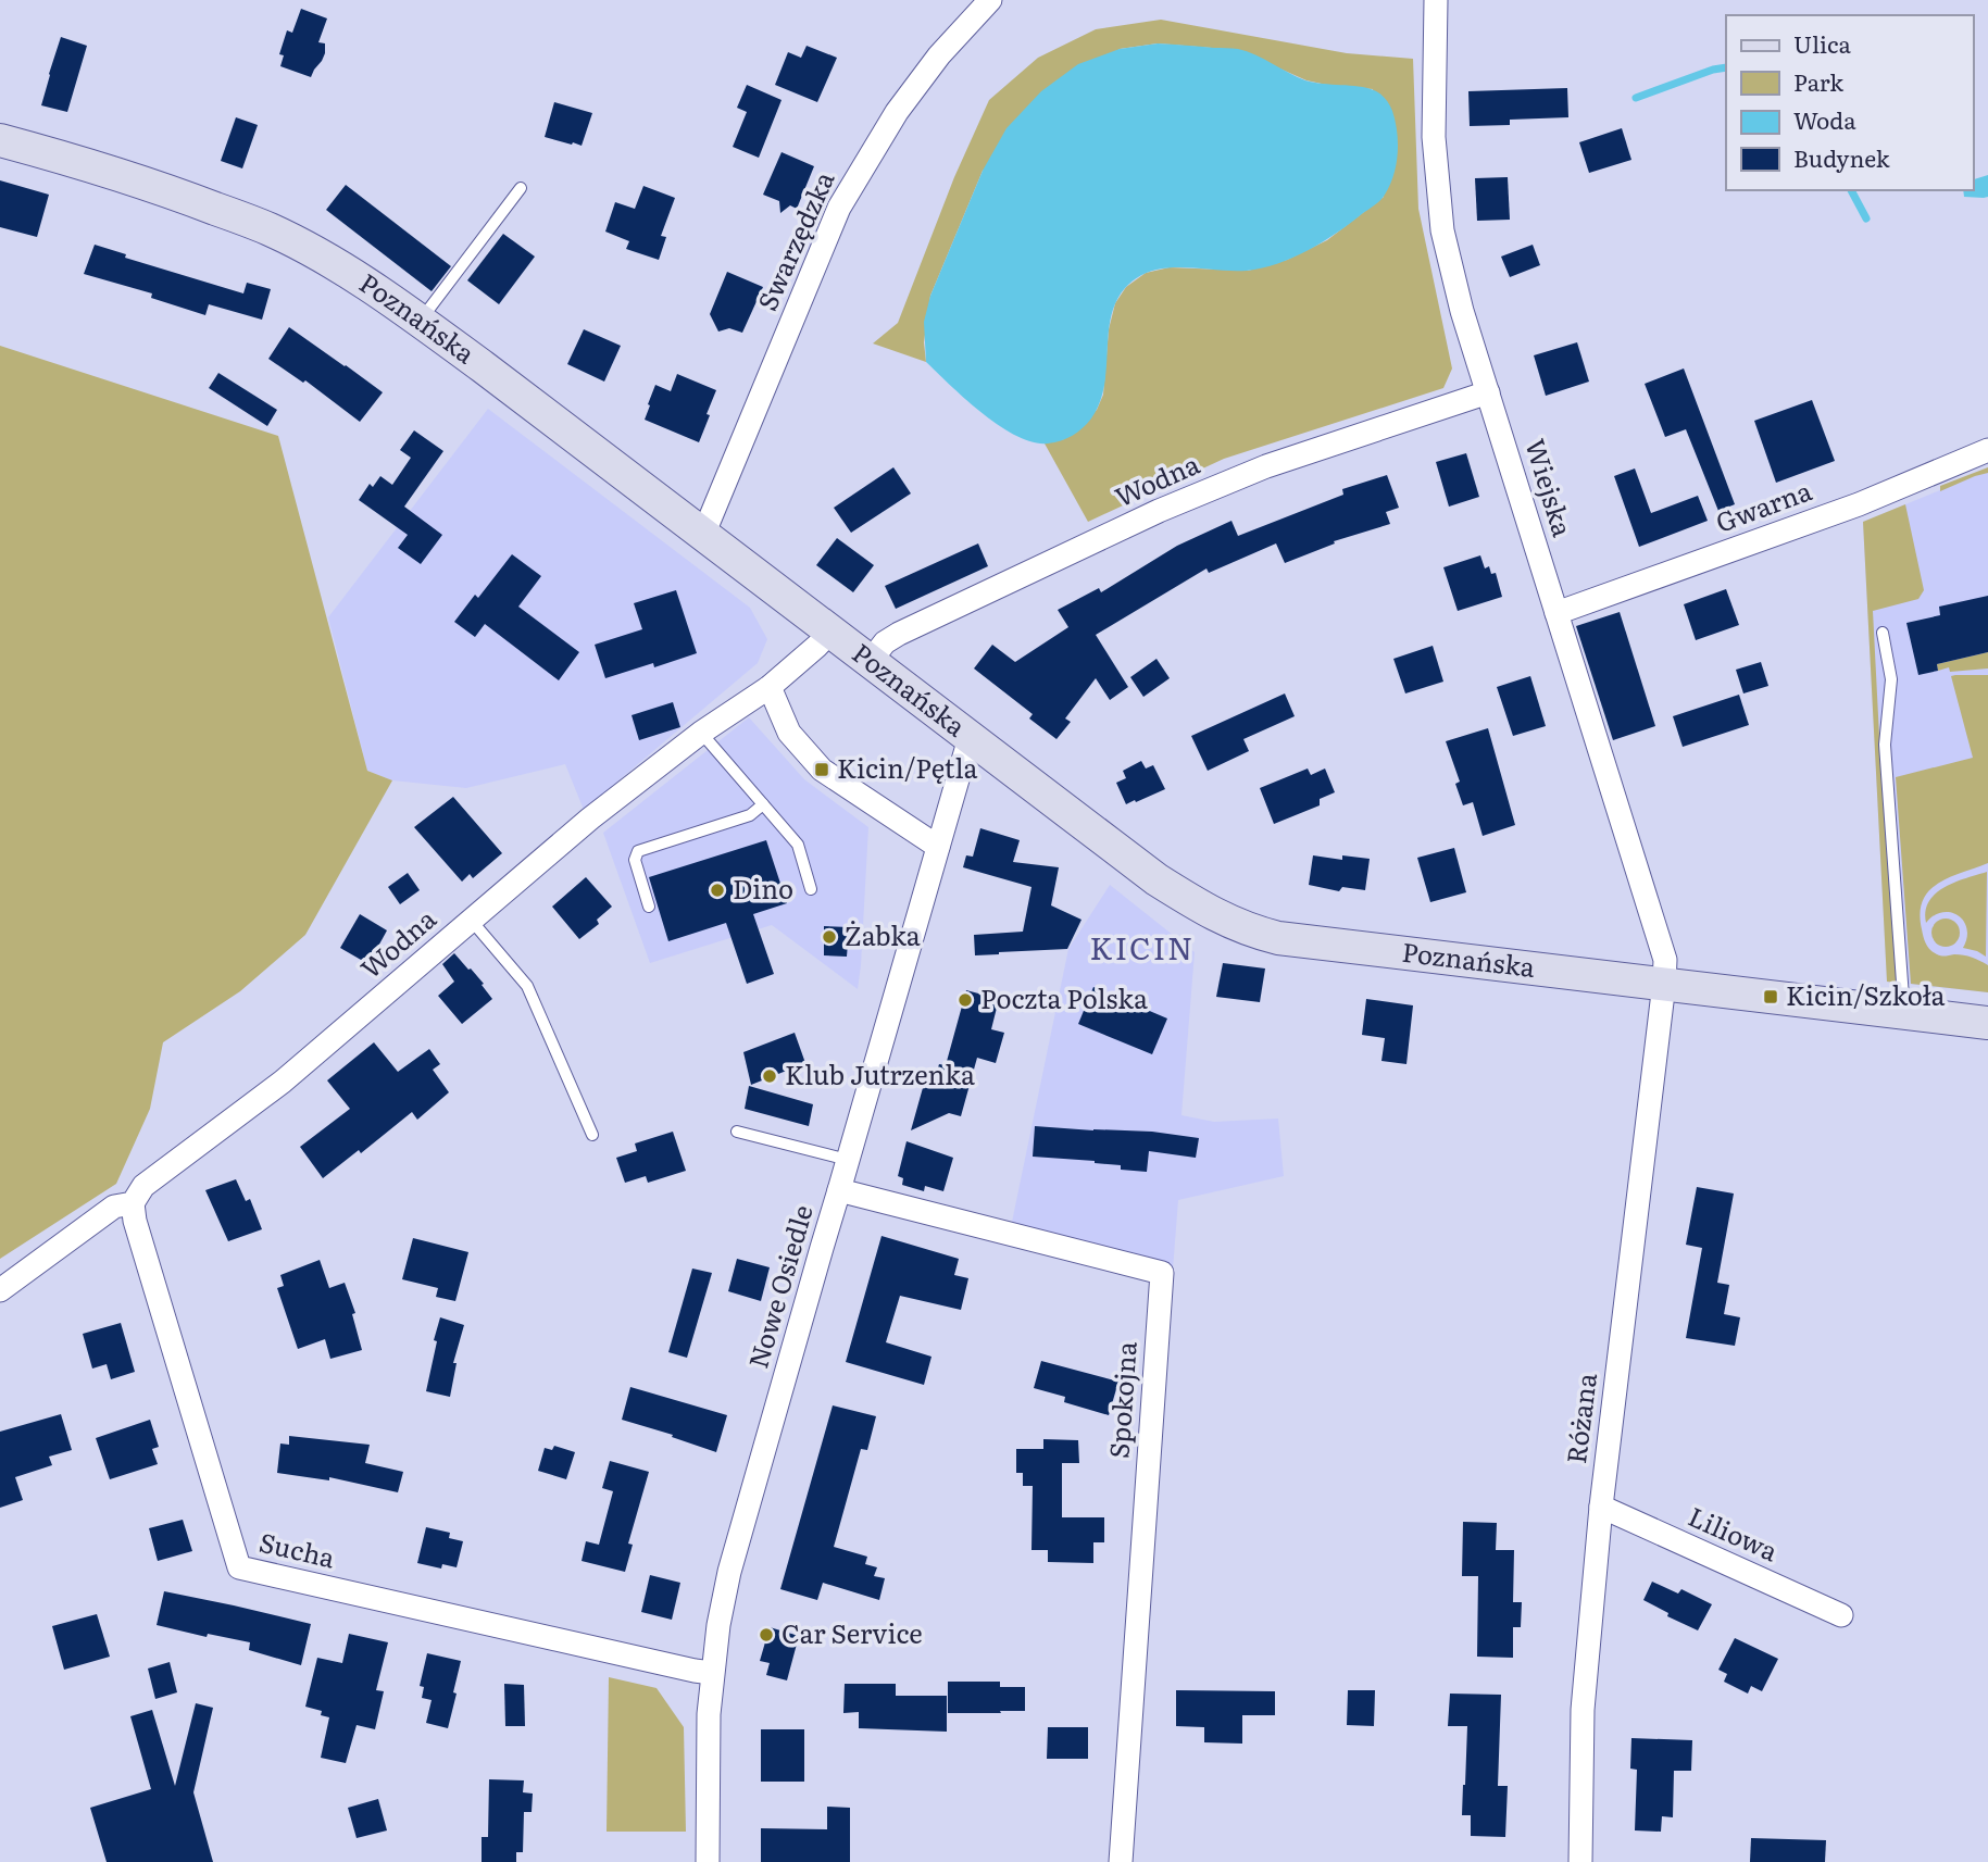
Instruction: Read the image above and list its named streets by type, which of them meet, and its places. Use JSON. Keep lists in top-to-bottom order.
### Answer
{
  "streets": {
    "street": [
      "Swarzędzka",
      "Poznańska",
      "Wodna",
      "Wiejska",
      "Gwarna",
      "Nowe Osiedle",
      "Spokojna",
      "Różana",
      "Liliowa",
      "Sucha"
    ]
  },
  "crossings": [
    ["Swarzędzka", "Poznańska"],
    ["Poznańska", "Wodna"],
    ["Poznańska", "Wiejska"],
    ["Poznańska", "Nowe Osiedle"],
    ["Poznańska", "Różana"],
    ["Wodna", "Wiejska"],
    ["Wodna", "Sucha"],
    ["Wiejska", "Gwarna"],
    ["Wiejska", "Różana"],
    ["Nowe Osiedle", "Spokojna"],
    ["Nowe Osiedle", "Sucha"],
    ["Różana", "Liliowa"]
  ],
  "districts": ["KICIN"],
  "places": {
    "transit": ["Kicin/Pętla", "Kicin/Szkoła"],
    "other": [
      "Dino",
      "Żabka",
      "Poczta Polska",
      "Klub Jutrzenka",
      "Car Service"
    ]
  },
  "legend": [
    "Ulica",
    "Park",
    "Woda",
    "Budynek"
  ]
}
